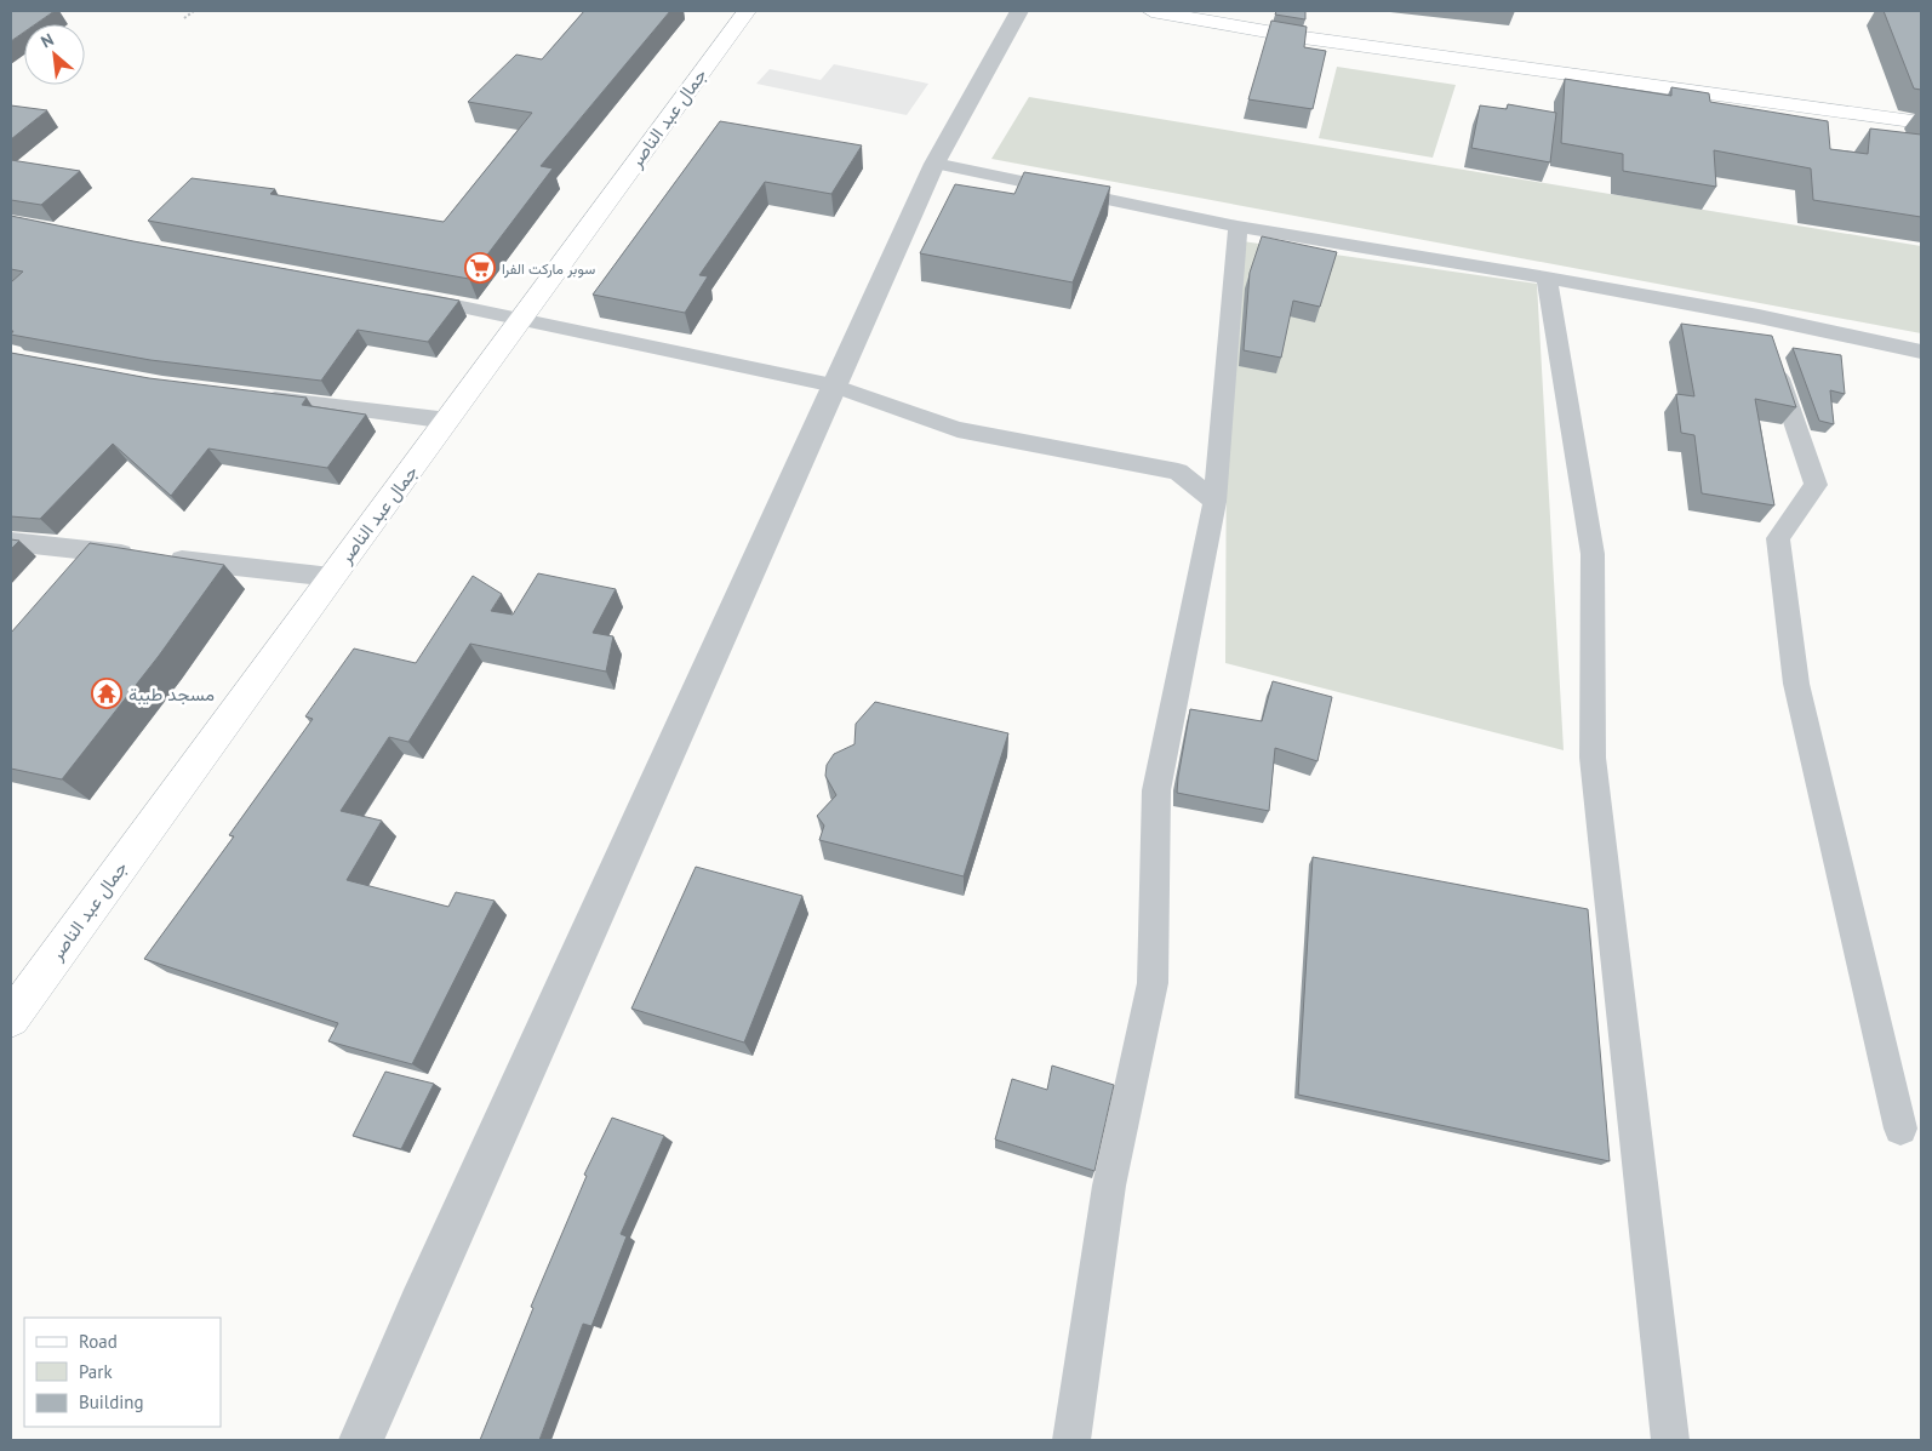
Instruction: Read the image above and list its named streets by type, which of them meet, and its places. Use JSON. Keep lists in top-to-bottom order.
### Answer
{
  "streets": {
    "main road": ["جمال عبد الناصر"]
  },
  "places": {
    "supermarket": ["سوبر ماركت الفرا"],
    "temple": ["مسجد طيبة"]
  },
  "legend": ["Road", "Park", "Building"],
  "north": "top left"
}
